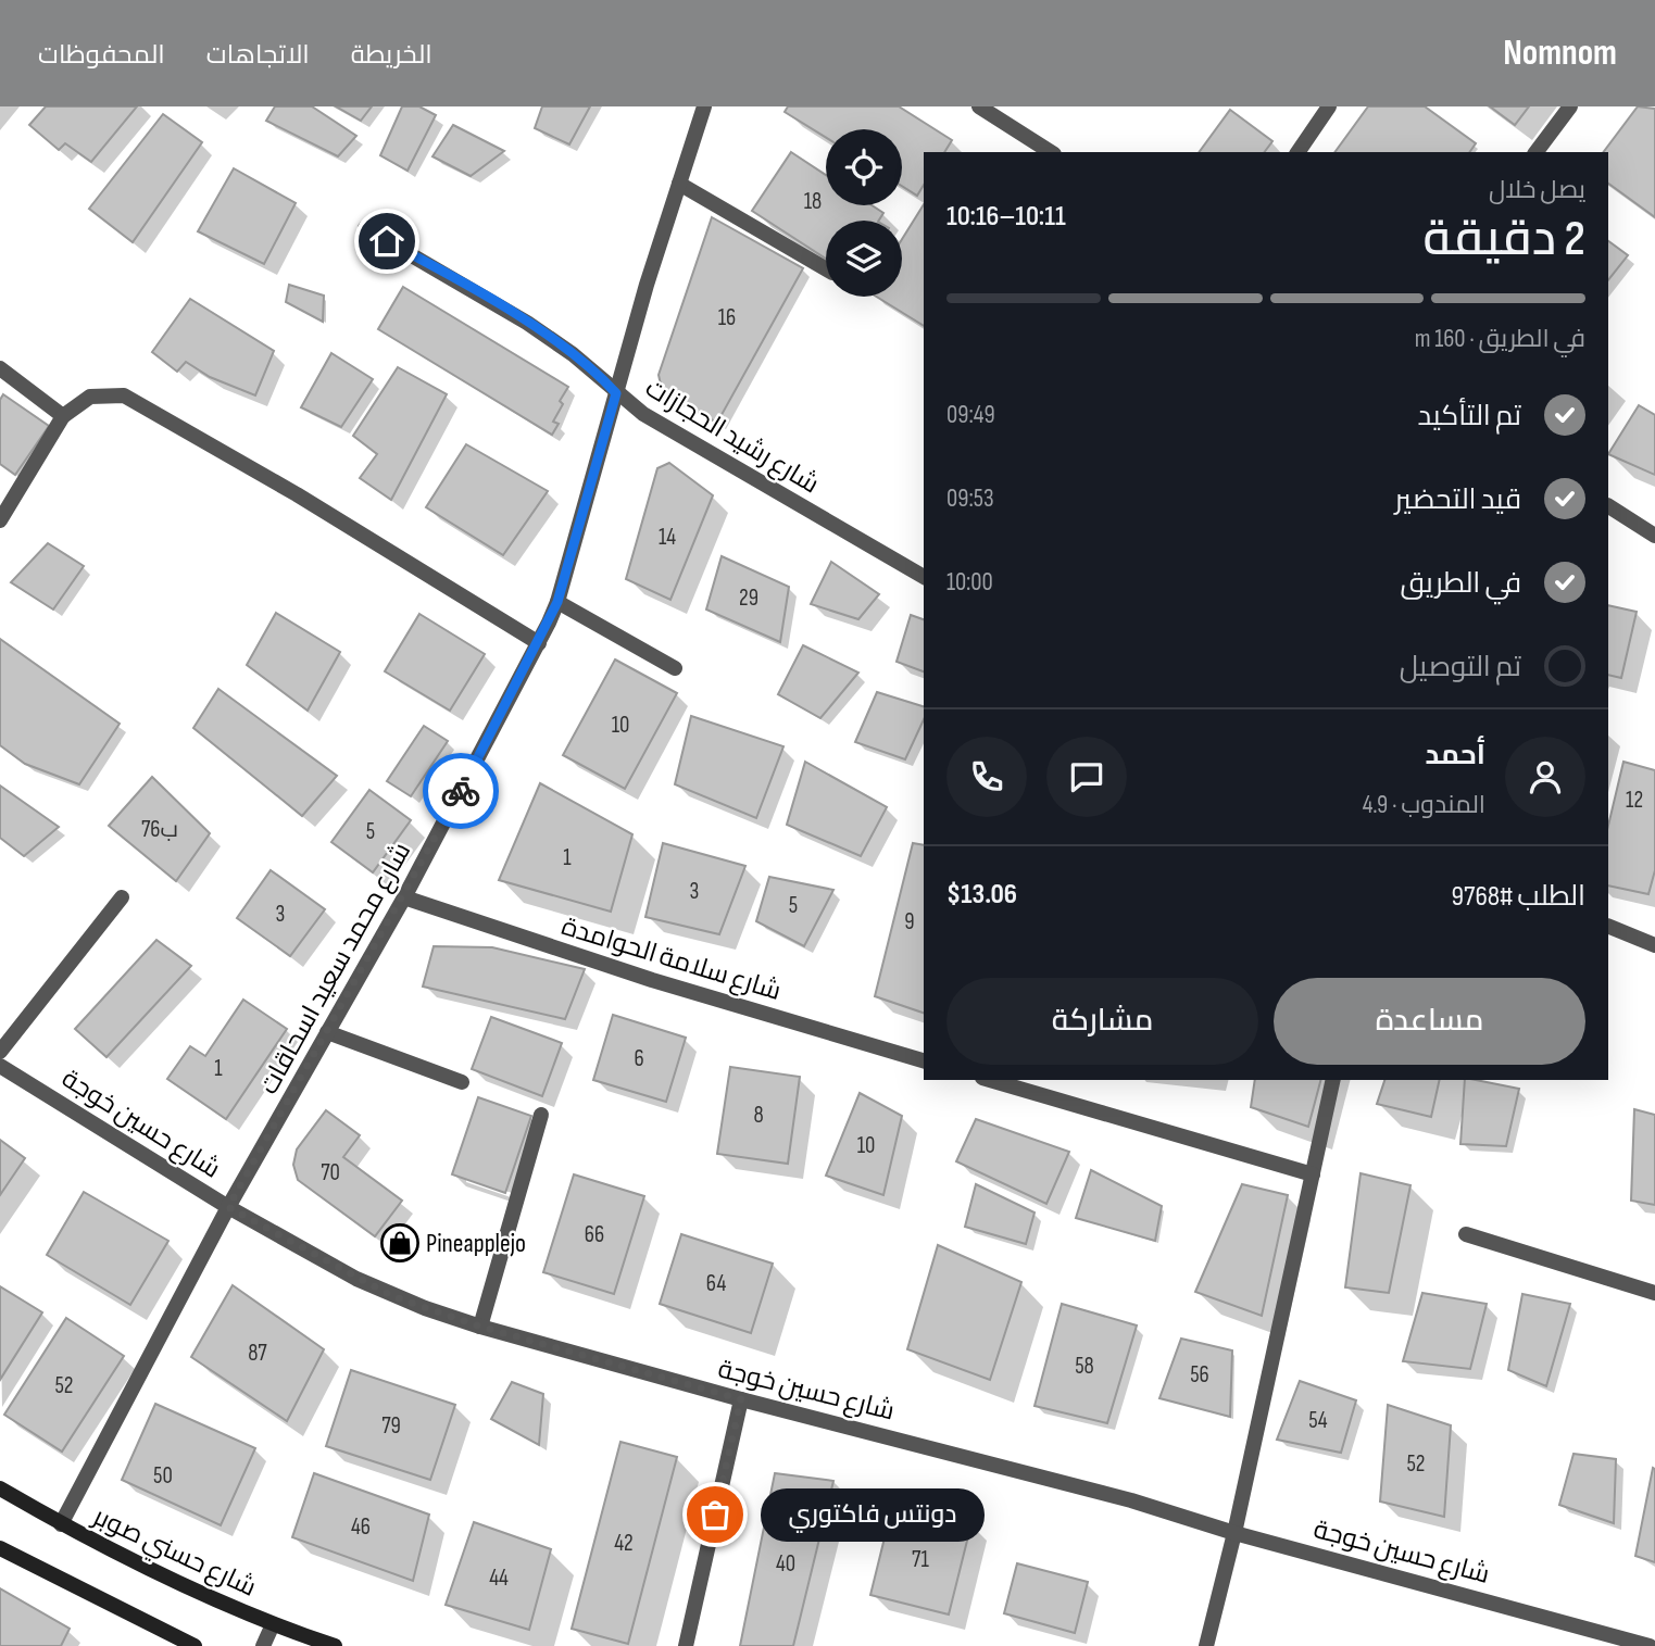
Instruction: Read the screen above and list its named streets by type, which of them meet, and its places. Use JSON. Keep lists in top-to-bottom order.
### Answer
{
  "streets": {
    "main road": ["شارع حسني صوبر"],
    "street": [
      "شارع رشيد الحجازات",
      "شارع سلامة الحوامدة",
      "شارع محمد سعيد اسحاقات",
      "شارع حسين خوجة"
    ]
  },
  "crossings": [
    ["شارع رشيد الحجازات", "شارع محمد سعيد اسحاقات"],
    ["شارع سلامة الحوامدة", "شارع محمد سعيد اسحاقات"],
    ["شارع محمد سعيد اسحاقات", "شارع حسين خوجة"],
    ["شارع محمد سعيد اسحاقات", "شارع حسني صوبر"]
  ],
  "places": {
    "shop": ["Pineapplejo"],
    "other": ["دونتس فاكتوري"]
  },
  "house_numbers": [
    "18",
    "16",
    "14",
    "29",
    "10",
    "12",
    "76ب",
    "5",
    "1",
    "3",
    "5",
    "3",
    "9",
    "6",
    "1",
    "8",
    "10",
    "70",
    "66",
    "64",
    "87",
    "58",
    "56",
    "52",
    "54",
    "79",
    "52",
    "50",
    "46",
    "42",
    "71",
    "40",
    "44"
  ],
  "page": {
    "header": "Nomnom",
    "nav": ["الخريطة", "الاتجاهات", "المحفوظات"],
    "heading": ["2 دقيقة", "يصل خلال", "10:11–10:16"],
    "panel": [
      "أحمد",
      "المندوب · 4.9",
      "الطلب #9768",
      "$13.06"
    ],
    "bar": "في الطريق · 160 m",
    "list": [
      ["تم التأكيد", "09:49"],
      ["قيد التحضير", "09:53"],
      ["في الطريق", "10:00"],
      "تم التوصيل"
    ],
    "buttons": ["مساعدة", "مشاركة"],
    "bubble": "دونتس فاكتوري"
  }
}
